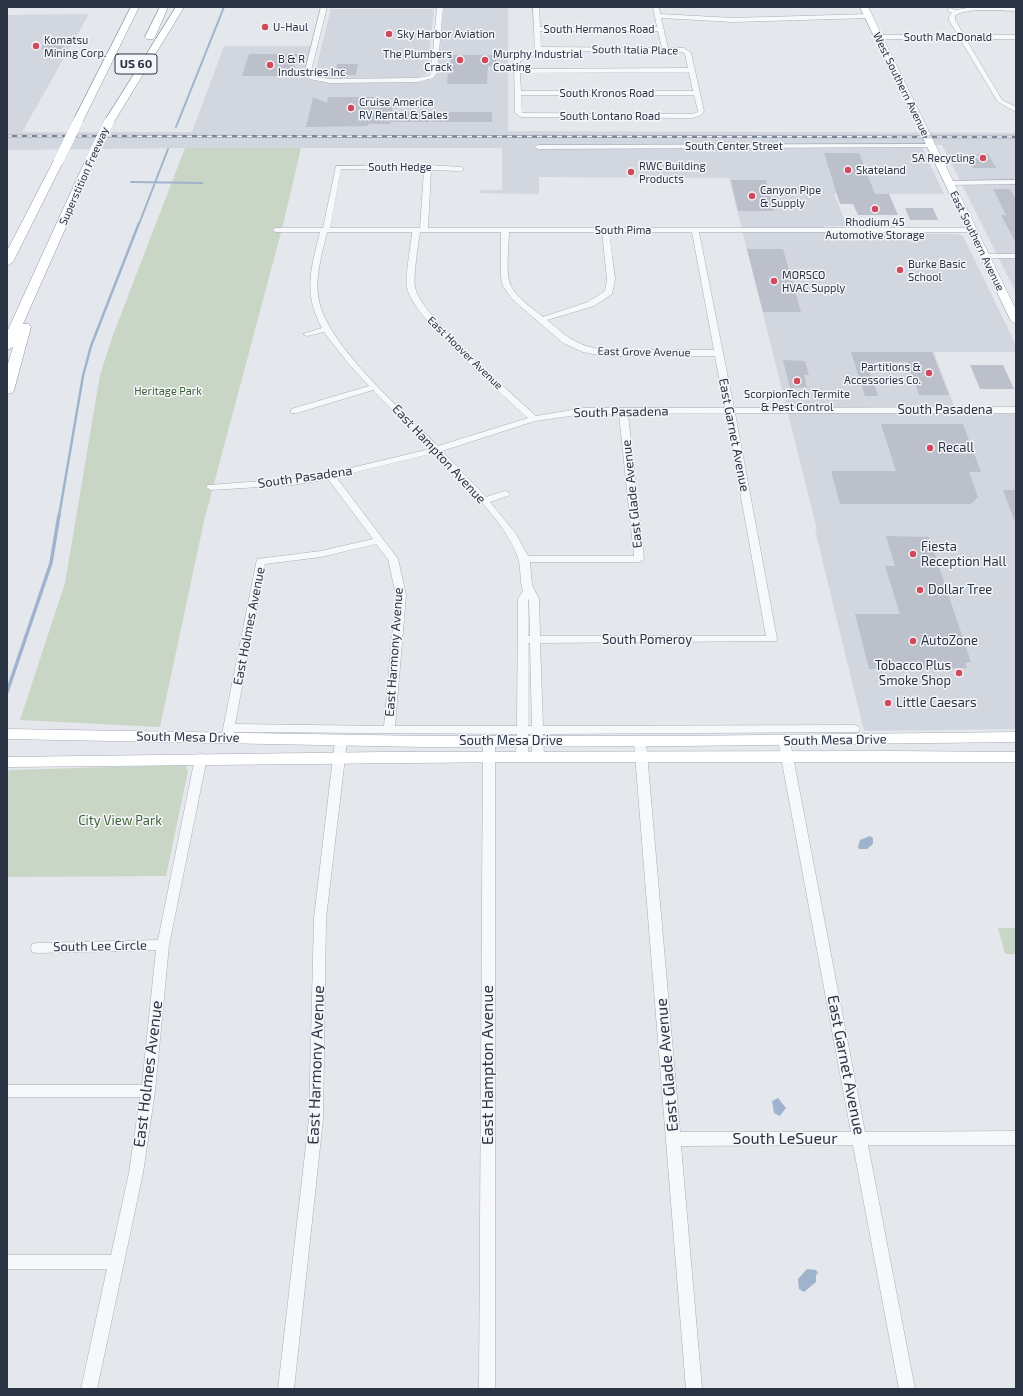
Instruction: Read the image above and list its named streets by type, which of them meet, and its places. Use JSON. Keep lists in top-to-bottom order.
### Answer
{
  "streets": {
    "highway": ["US 60", "Superstition Freeway"],
    "main road": ["West Southern Avenue", "East Southern Avenue", "South Mesa Drive"],
    "street": [
      "South Hermanos Road",
      "South MacDonald",
      "South Italia Place",
      "South Kronos Road",
      "South Lontano Road",
      "South Center Street",
      "South Hedge",
      "South Pima",
      "East Grove Avenue",
      "East Hoover Avenue",
      "South Pasadena",
      "East Garnet Avenue",
      "East Hampton Avenue",
      "East Glade Avenue",
      "East Holmes Avenue",
      "South Pomeroy",
      "East Harmony Avenue",
      "South Lee Circle",
      "South LeSueur"
    ]
  },
  "crossings": [
    ["South MacDonald", "West Southern Avenue"],
    ["West Southern Avenue", "South Center Street"],
    ["West Southern Avenue", "East Southern Avenue"],
    ["South Kronos Road", "South Lontano Road"],
    ["South Hedge", "East Hoover Avenue"],
    ["South Hedge", "East Hampton Avenue"],
    ["South Pima", "East Southern Avenue"],
    ["South Pima", "East Grove Avenue"],
    ["South Pima", "East Hoover Avenue"],
    ["South Pima", "East Garnet Avenue"],
    ["South Pima", "East Hampton Avenue"],
    ["East Grove Avenue", "East Garnet Avenue"],
    ["East Hoover Avenue", "South Pasadena"],
    ["South Pasadena", "East Garnet Avenue"],
    ["South Pasadena", "East Hampton Avenue"],
    ["South Pasadena", "East Glade Avenue"],
    ["South Pasadena", "East Harmony Avenue"],
    ["East Garnet Avenue", "South Pomeroy"],
    ["East Garnet Avenue", "South Mesa Drive"],
    ["East Garnet Avenue", "South LeSueur"],
    ["East Hampton Avenue", "East Glade Avenue"],
    ["East Hampton Avenue", "South Pomeroy"],
    ["East Hampton Avenue", "South Mesa Drive"],
    ["East Glade Avenue", "South Mesa Drive"],
    ["East Glade Avenue", "South LeSueur"],
    ["East Holmes Avenue", "East Harmony Avenue"],
    ["East Holmes Avenue", "South Mesa Drive"],
    ["East Holmes Avenue", "South Lee Circle"],
    ["East Harmony Avenue", "South Mesa Drive"]
  ],
  "parks": ["Heritage Park", "City View Park"],
  "places": [
    "U-Haul",
    "Sky Harbor Aviation",
    "Komatsu Mining Corp.",
    "The Plumbers Crack",
    "Murphy Industrial Coating",
    "B & R Industries Inc",
    "Cruise America RV Rental & Sales",
    "SA Recycling",
    "Skateland",
    "RWC Building Products",
    "Canyon Pipe & Supply",
    "Rhodium 45 Automotive Storage",
    "Burke Basic School",
    "MORSCO HVAC Supply",
    "Partitions & Accessories Co.",
    "ScorpionTech Termite & Pest Control",
    "Recall",
    "Fiesta Reception Hall",
    "Dollar Tree",
    "AutoZone",
    "Tobacco Plus Smoke Shop",
    "Little Caesars"
  ]
}
